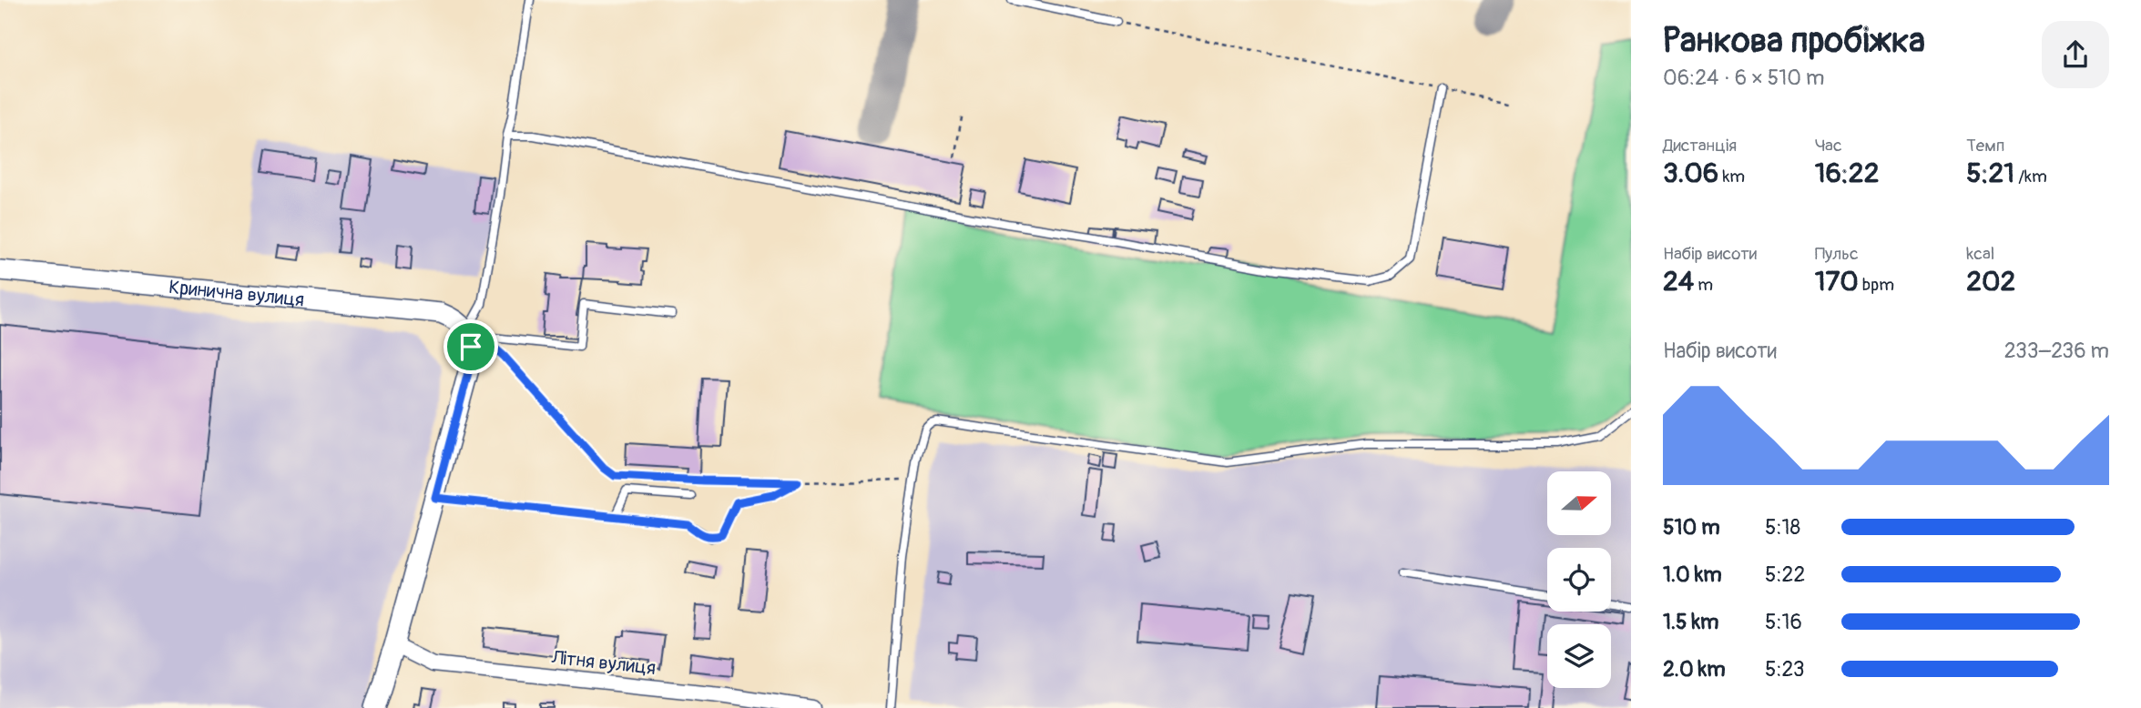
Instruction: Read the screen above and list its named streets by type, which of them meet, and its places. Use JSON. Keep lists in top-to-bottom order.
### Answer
{
  "streets": {
    "street": ["Кринична вулиця", "Літня вулиця"]
  },
  "north": "right",
  "page": {
    "heading": ["Ранкова пробіжка", "06:24 · 6 × 510 m"],
    "stats": [
      ["Дистанція", "3.06 km"],
      ["Час", "16:22"],
      ["Темп", "5:21 /km"],
      ["Набір висоти", "24 m"],
      ["Пульс", "170 bpm"],
      ["kcal", "202"]
    ],
    "chart": ["Набір висоти", "233–236 m"],
    "list": [
      {
        "name": "510 m",
        "note": "5:18"
      },
      {
        "name": "1.0 km",
        "note": "5:22"
      },
      {
        "name": "1.5 km",
        "note": "5:16"
      },
      {
        "name": "2.0 km",
        "note": "5:23"
      }
    ]
  }
}
